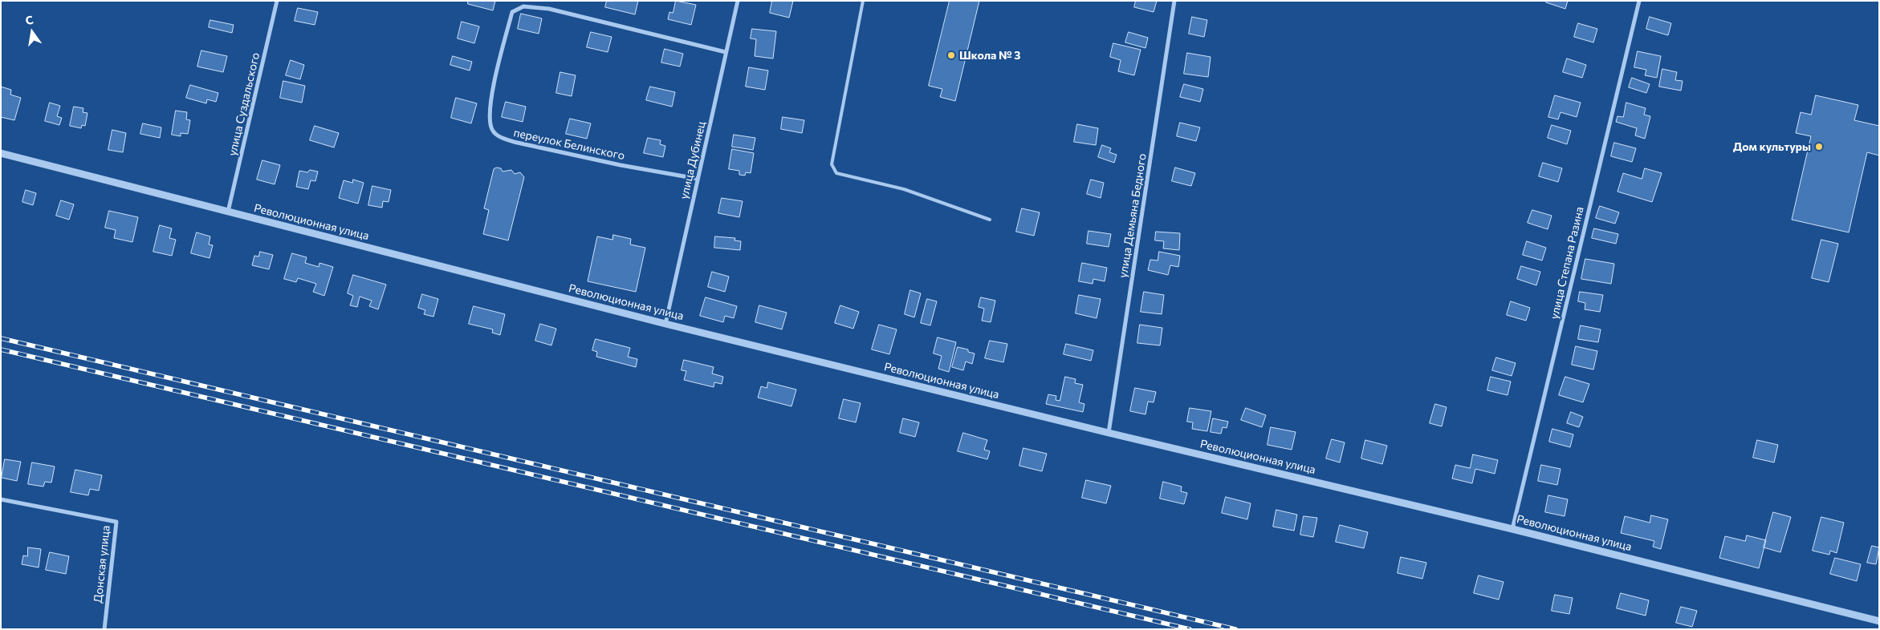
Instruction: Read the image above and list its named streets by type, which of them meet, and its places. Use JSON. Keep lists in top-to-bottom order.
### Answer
{
  "streets": {
    "street": [
      "улица Суздальского",
      "переулок Белинского",
      "улица Дубинец",
      "улица Демьяна Бедного",
      "Революционная улица",
      "улица Степана Разина",
      "Донская улица"
    ]
  },
  "crossings": [
    ["улица Суздальского", "Революционная улица"],
    ["переулок Белинского", "улица Дубинец"],
    ["улица Дубинец", "Революционная улица"],
    ["улица Демьяна Бедного", "Революционная улица"],
    ["Революционная улица", "улица Степана Разина"]
  ],
  "places": ["Школа № 3", "Дом культуры"],
  "north": "top"
}
